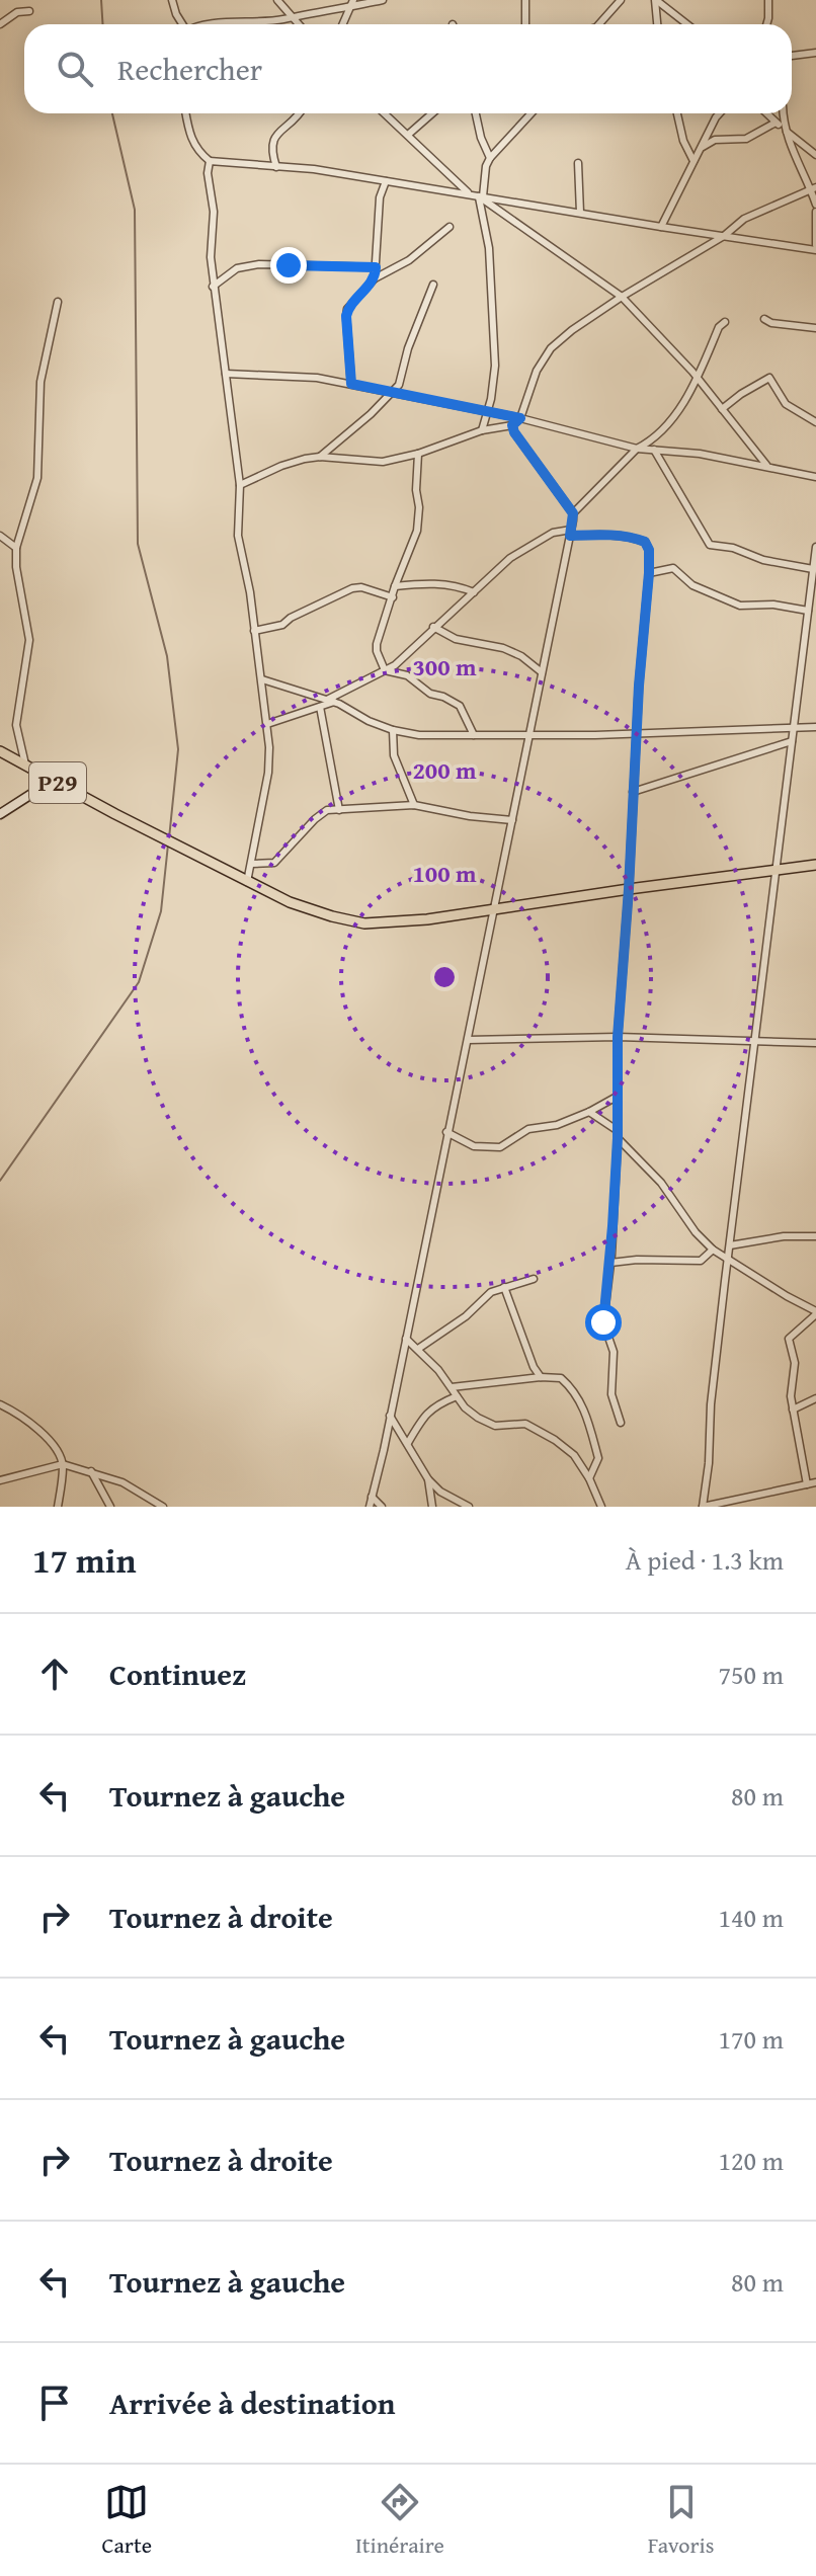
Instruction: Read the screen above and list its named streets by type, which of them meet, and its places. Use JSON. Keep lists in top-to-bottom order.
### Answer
{
  "streets": {
    "main road": ["P29"]
  },
  "page": {
    "search": "Rechercher",
    "heading": ["17 min", "À pied · 1.3 km"],
    "list": [
      ["Continuez", "750 m"],
      ["Tournez à gauche", "80 m"],
      ["Tournez à droite", "140 m"],
      ["Tournez à gauche", "170 m"],
      ["Tournez à droite", "120 m"],
      ["Tournez à gauche", "80 m"],
      "Arrivée à destination"
    ],
    "nav": ["Carte", "Itinéraire", "Favoris"]
  },
  "rings": ["300 m", "200 m", "100 m"]
}
